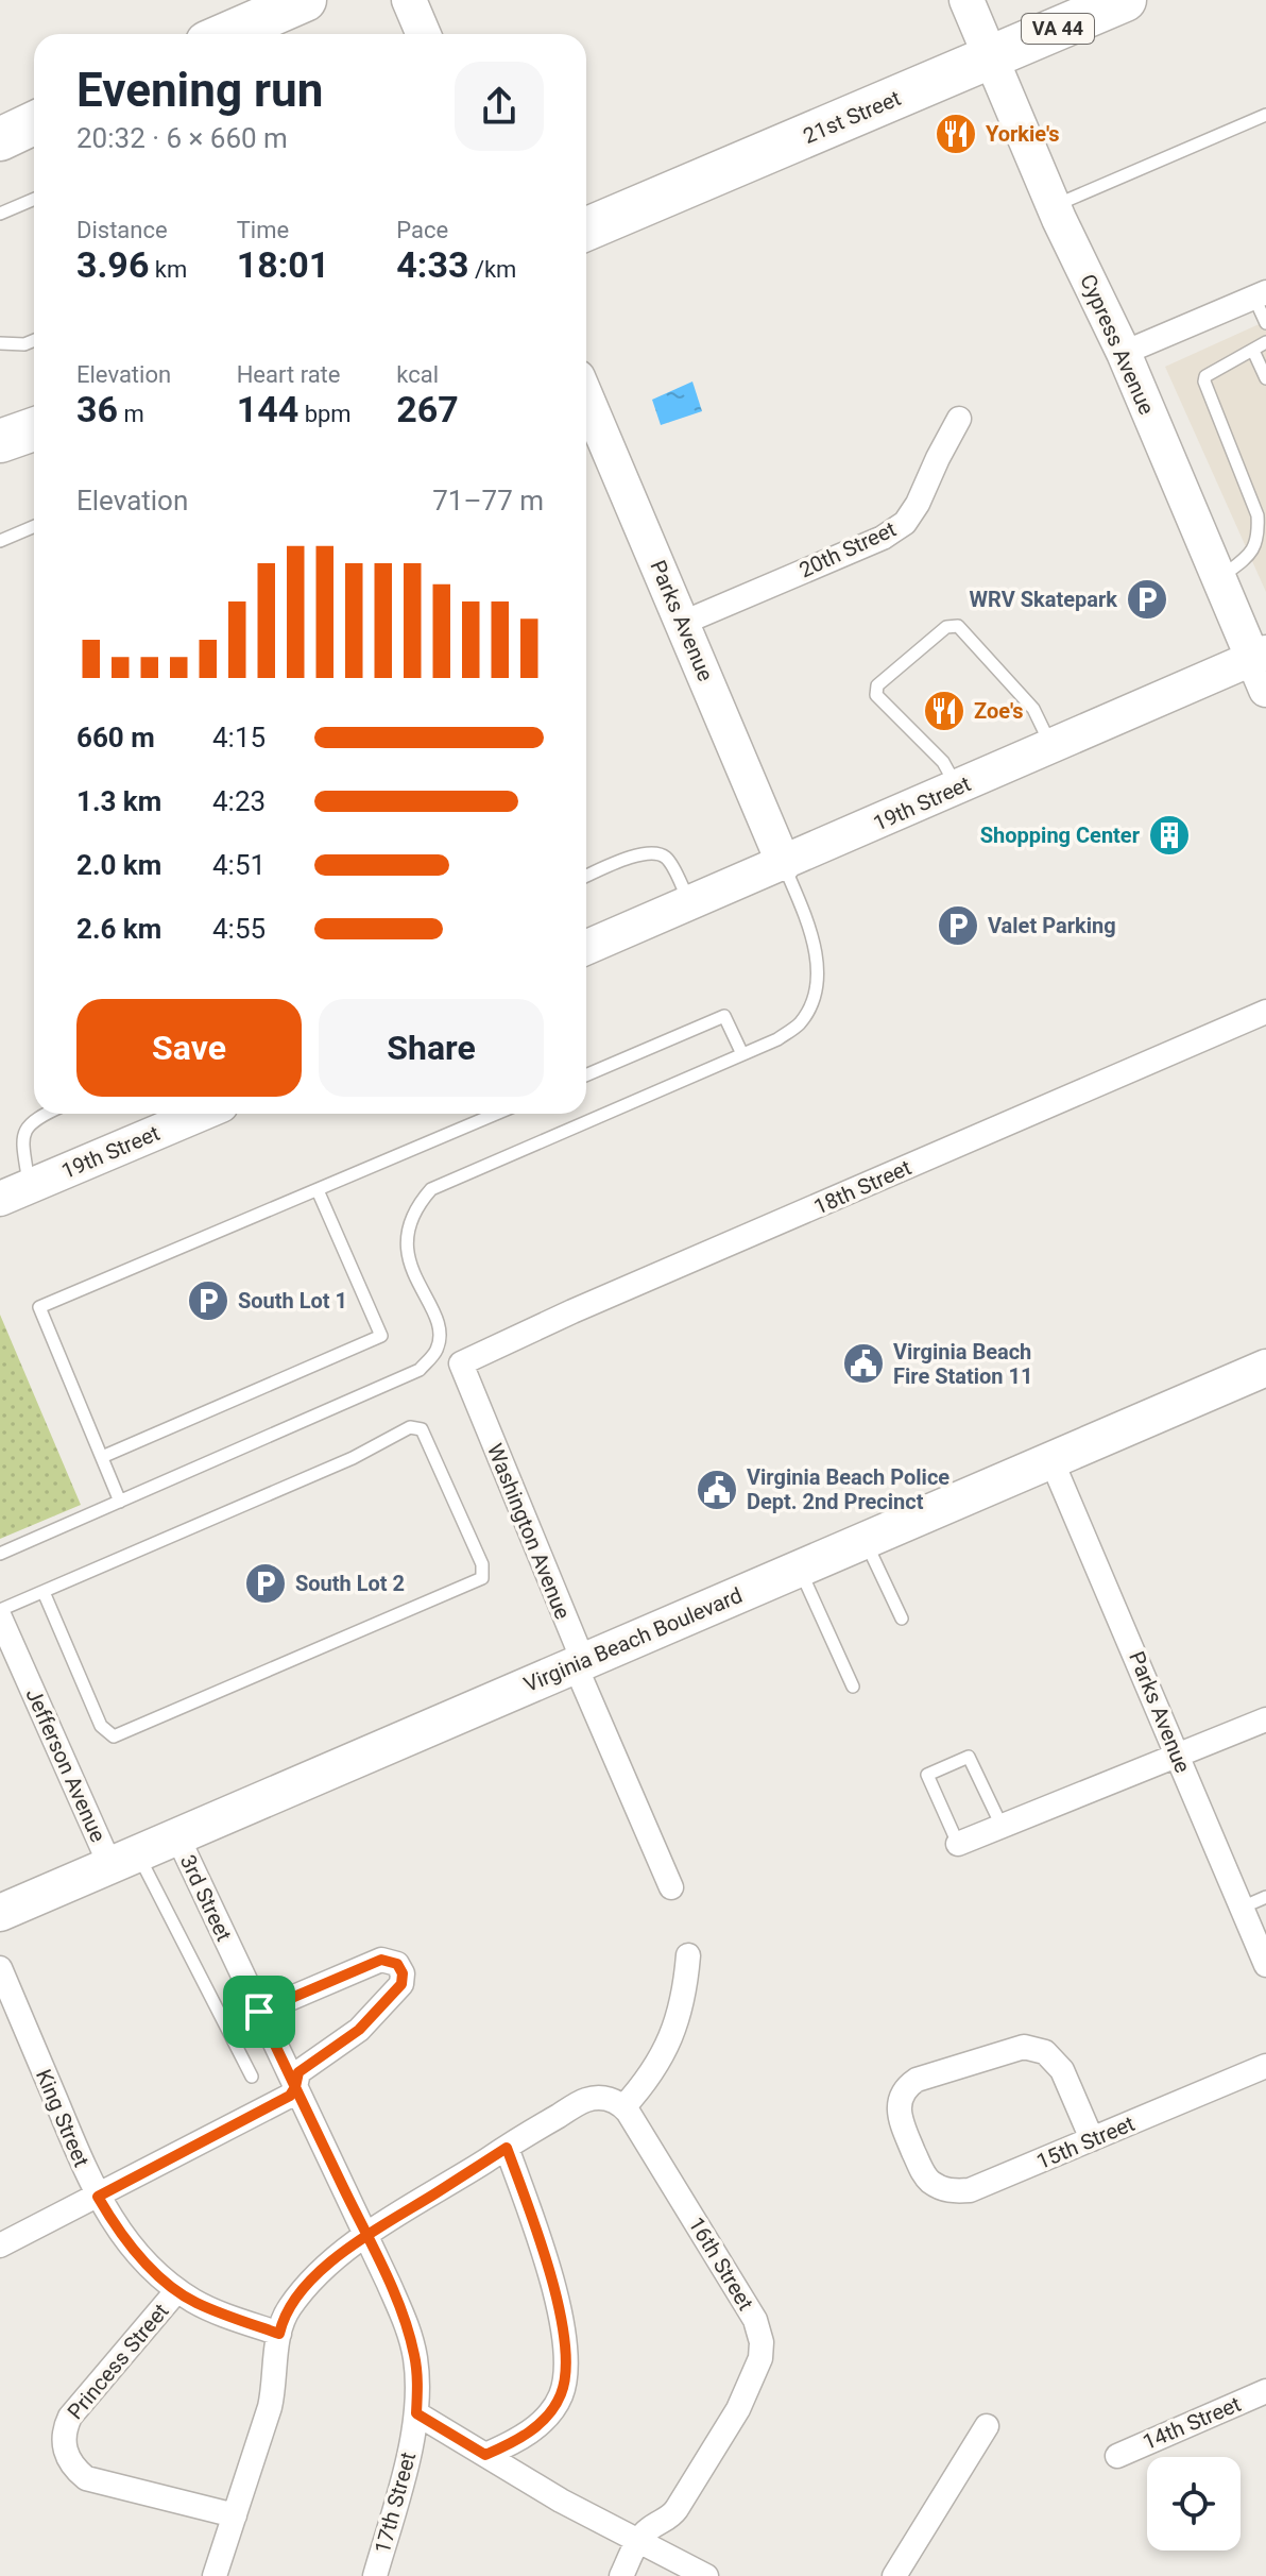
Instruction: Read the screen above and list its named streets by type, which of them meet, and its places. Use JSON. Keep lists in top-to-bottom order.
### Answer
{
  "streets": {
    "highway": ["VA 44", "21st Street"],
    "main road": ["Virginia Beach Boulevard"],
    "street": [
      "Cypress Avenue",
      "20th Street",
      "Parks Avenue",
      "19th Street",
      "18th Street",
      "Washington Avenue",
      "Jefferson Avenue",
      "3rd Street",
      "King Street",
      "15th Street",
      "16th Street",
      "Princess Street",
      "14th Street",
      "17th Street"
    ]
  },
  "crossings": [
    ["21st Street", "Cypress Avenue"],
    ["Cypress Avenue", "19th Street"],
    ["20th Street", "Parks Avenue"],
    ["Parks Avenue", "19th Street"],
    ["Parks Avenue", "Virginia Beach Boulevard"],
    ["18th Street", "Washington Avenue"],
    ["Washington Avenue", "Virginia Beach Boulevard"],
    ["Virginia Beach Boulevard", "Jefferson Avenue"],
    ["Virginia Beach Boulevard", "3rd Street"],
    ["3rd Street", "17th Street"],
    ["King Street", "Princess Street"]
  ],
  "places": {
    "restaurant": ["Yorkie's", "Zoe's"],
    "parking": [
      "WRV Skatepark",
      "Valet Parking",
      "South Lot 1",
      "South Lot 2"
    ],
    "building": ["Shopping Center"],
    "public building": ["Virginia Beach Fire Station 11", "Virginia Beach Police Dept. 2nd Precinct"]
  },
  "page": {
    "heading": ["Evening run", "20:32 · 6 × 660 m"],
    "stats": [
      ["Distance", "3.96 km"],
      ["Time", "18:01"],
      ["Pace", "4:33 /km"],
      ["Elevation", "36 m"],
      ["Heart rate", "144 bpm"],
      ["kcal", "267"]
    ],
    "chart": ["Elevation", "71–77 m"],
    "list": [
      {
        "name": "660 m",
        "note": "4:15"
      },
      {
        "name": "1.3 km",
        "note": "4:23"
      },
      {
        "name": "2.0 km",
        "note": "4:51"
      },
      {
        "name": "2.6 km",
        "note": "4:55"
      }
    ],
    "buttons": ["Save", "Share"]
  }
}
